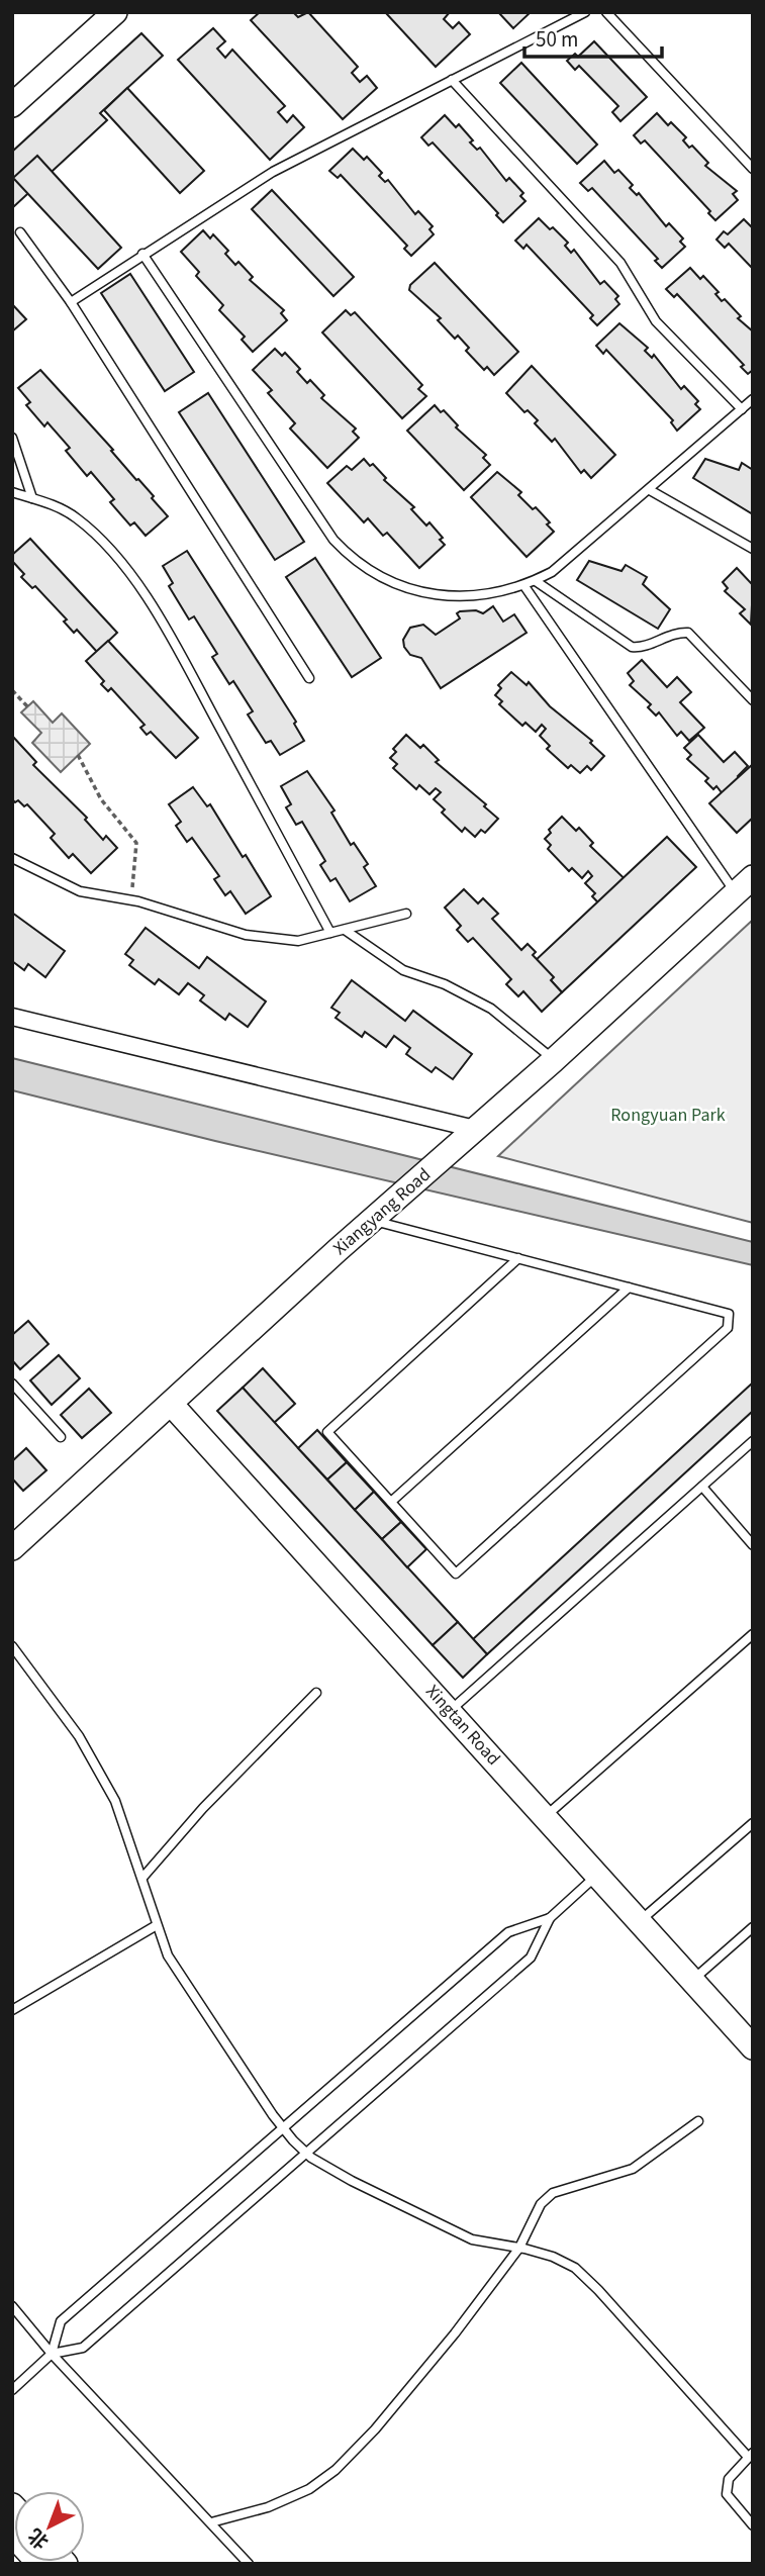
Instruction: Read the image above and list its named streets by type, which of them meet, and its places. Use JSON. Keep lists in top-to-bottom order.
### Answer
{
  "streets": {
    "street": ["Xiangyang Road", "Xingtan Road"]
  },
  "crossings": [
    ["Xiangyang Road", "Xingtan Road"]
  ],
  "parks": ["Rongyuan Park"],
  "scale_bar": "50 m",
  "north": "bottom left"
}
